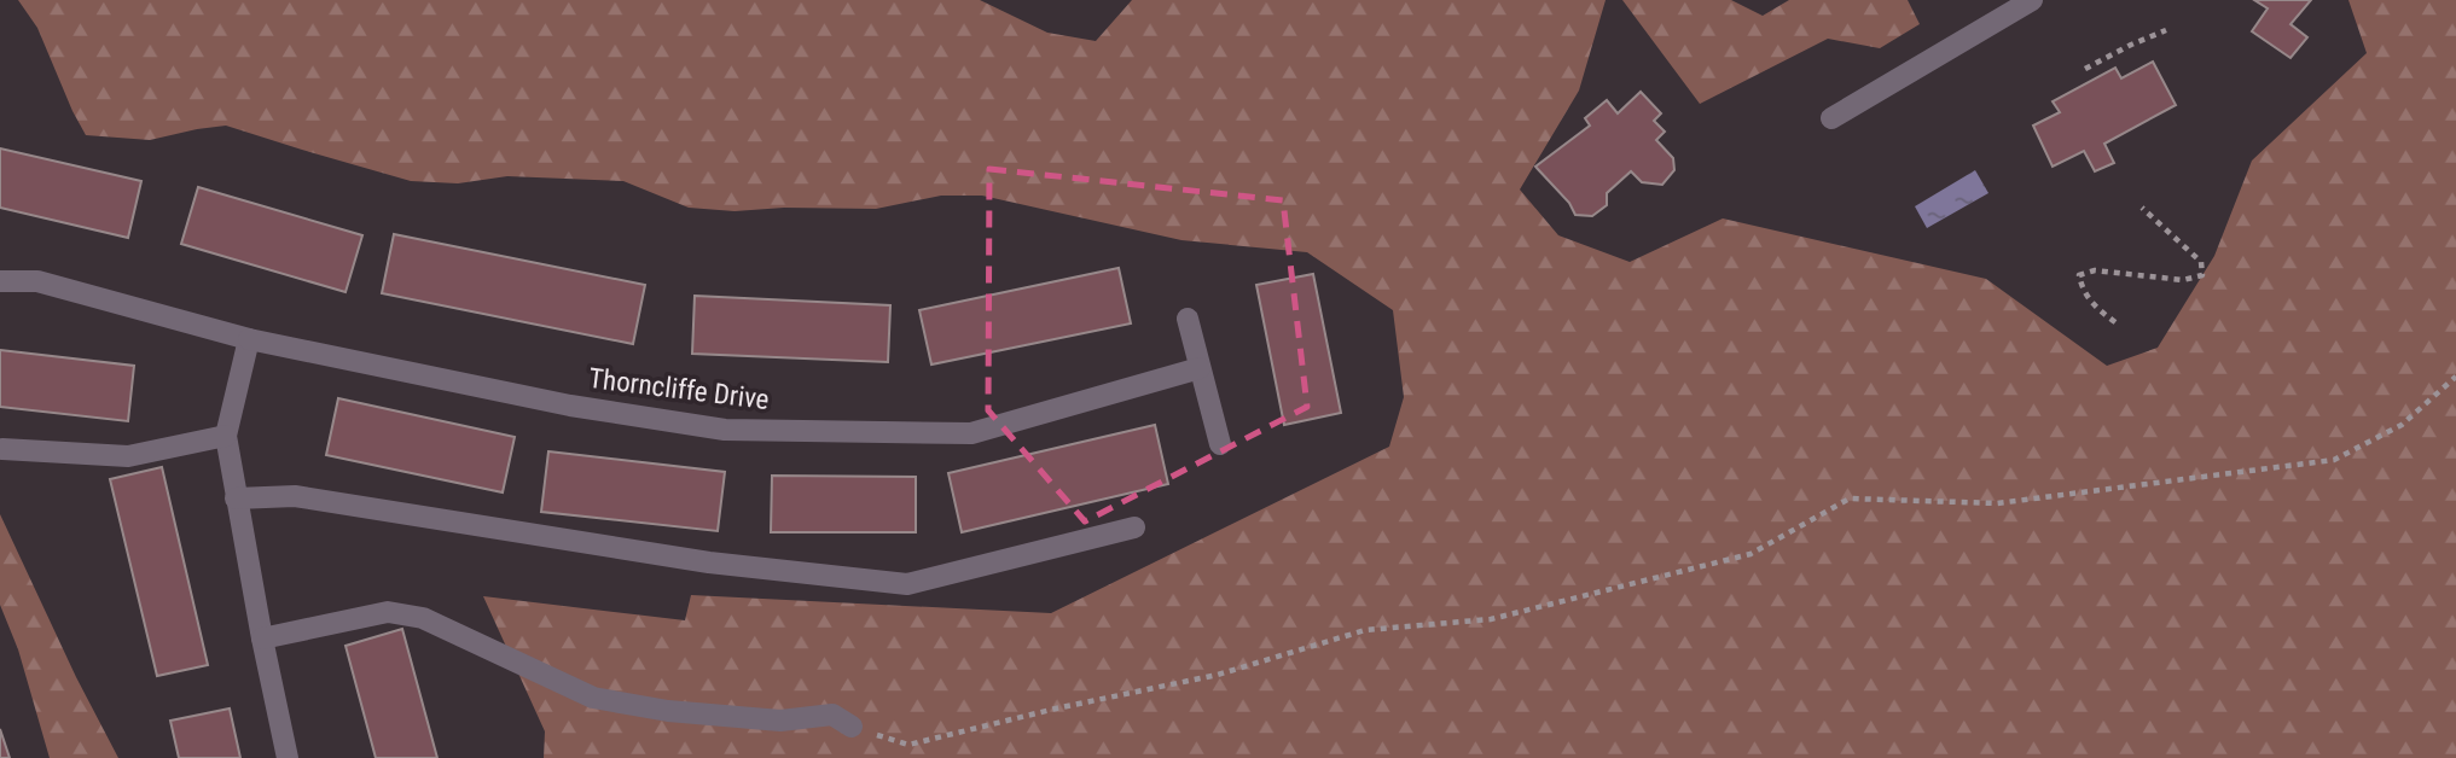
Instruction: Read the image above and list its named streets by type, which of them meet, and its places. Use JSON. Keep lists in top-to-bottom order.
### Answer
{
  "streets": {
    "street": ["Thorncliffe Drive"]
  }
}
